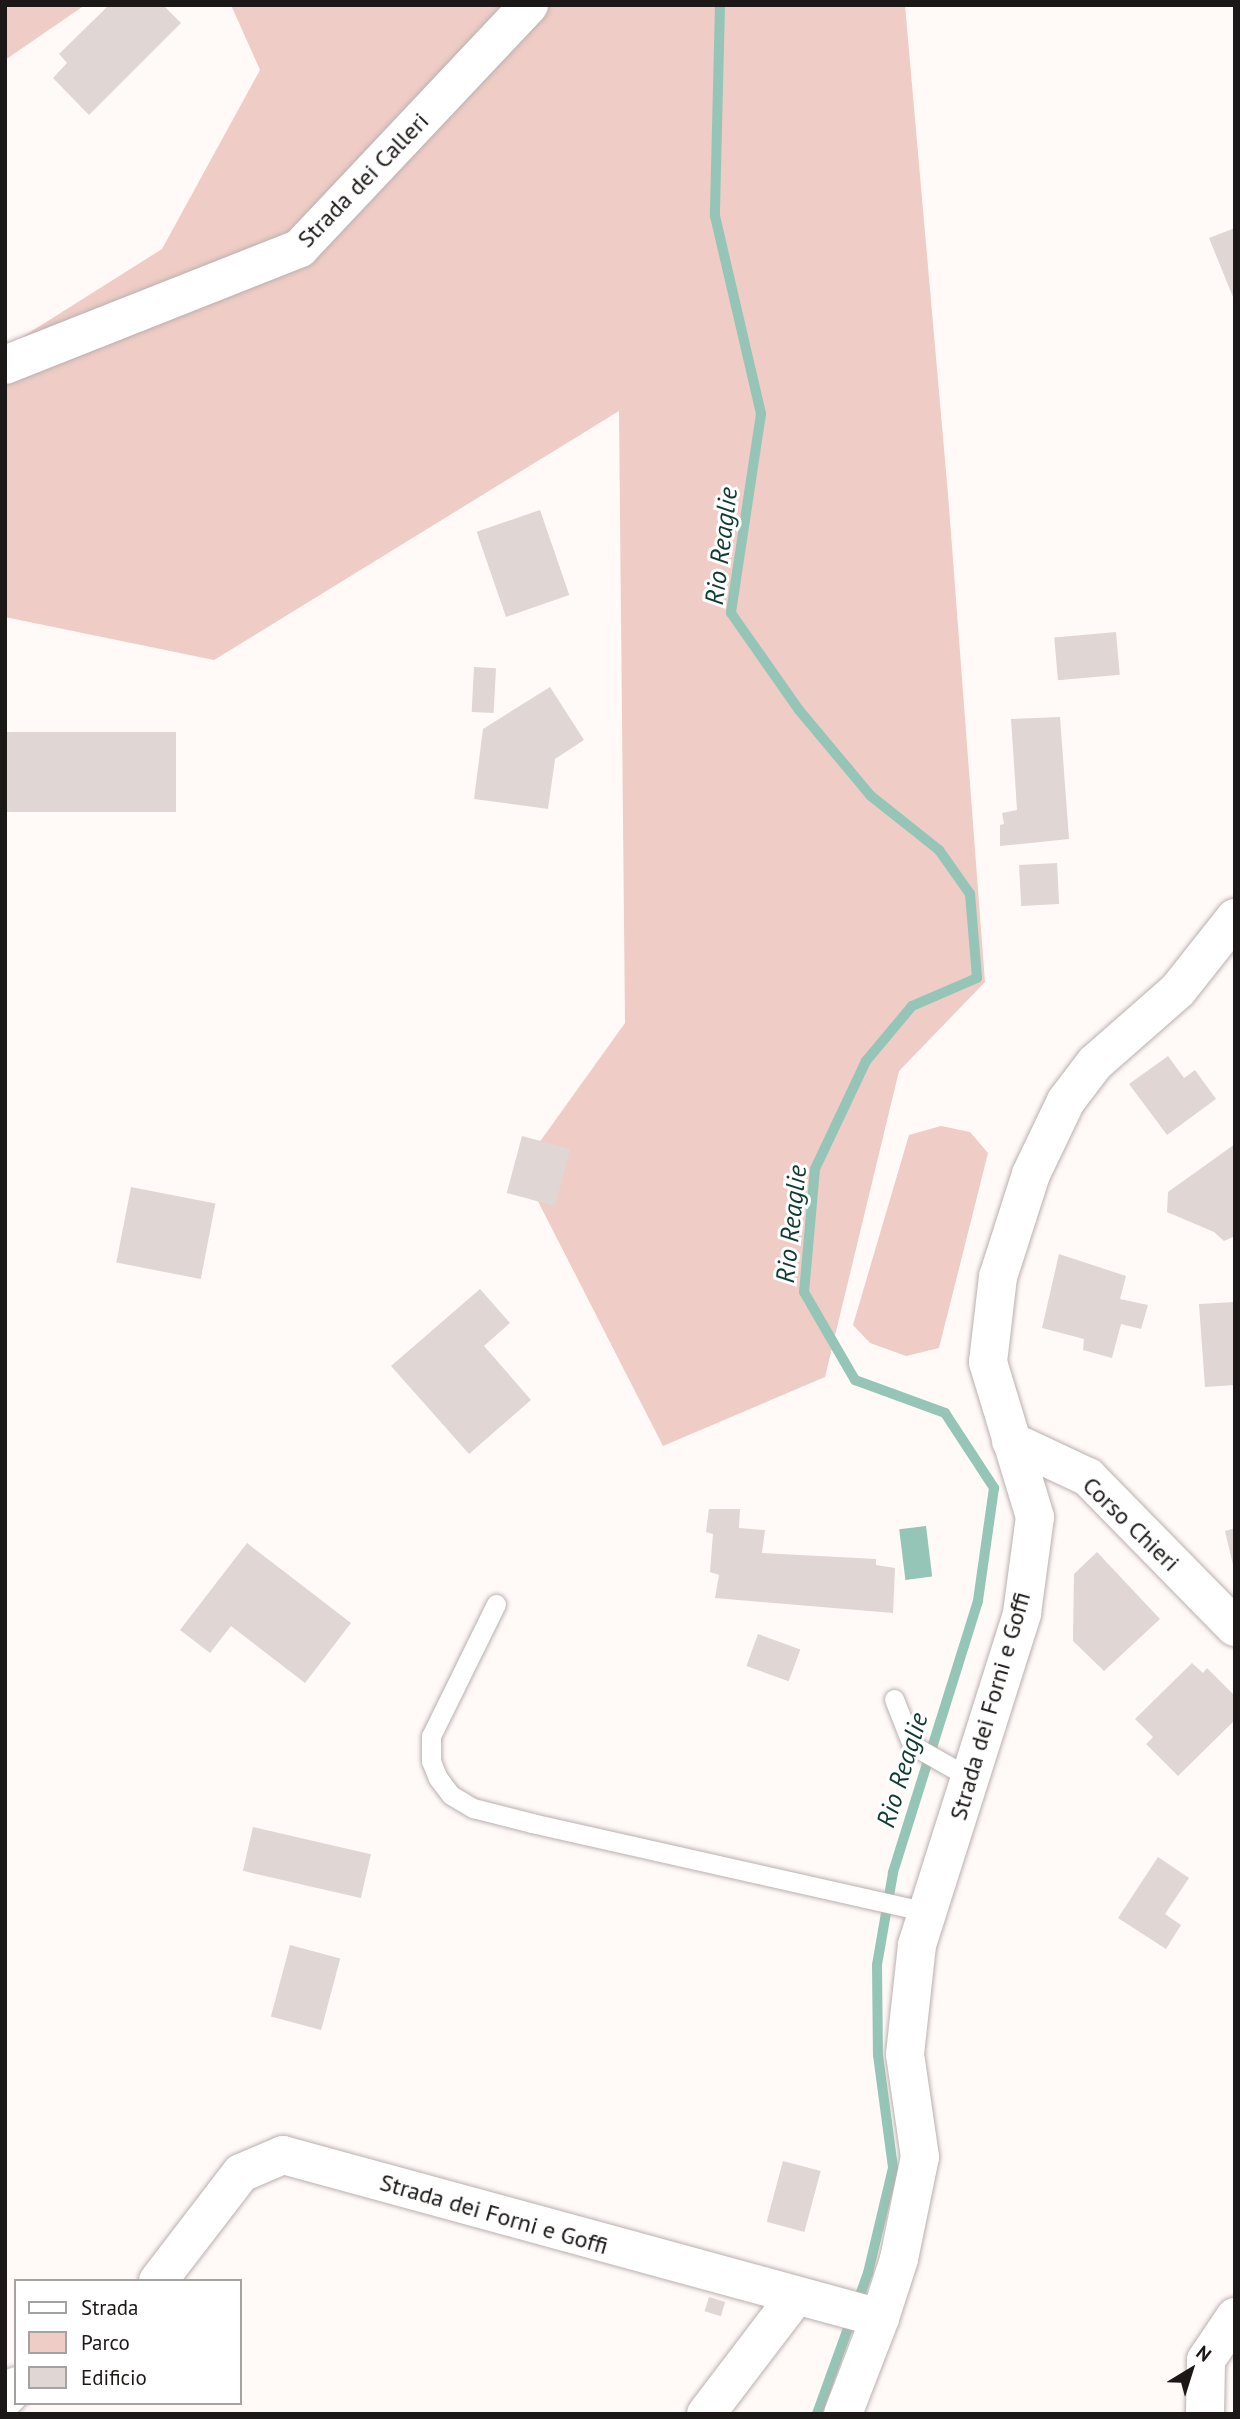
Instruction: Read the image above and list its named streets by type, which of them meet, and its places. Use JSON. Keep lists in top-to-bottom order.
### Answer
{
  "streets": {
    "street": ["Strada dei Calleri", "Corso Chieri", "Strada dei Forni e Goffi"]
  },
  "crossings": [
    ["Corso Chieri", "Strada dei Forni e Goffi"]
  ],
  "water": ["Rio Reaglie"],
  "legend": ["Strada", "Parco", "Edificio"],
  "north": "top right"
}
